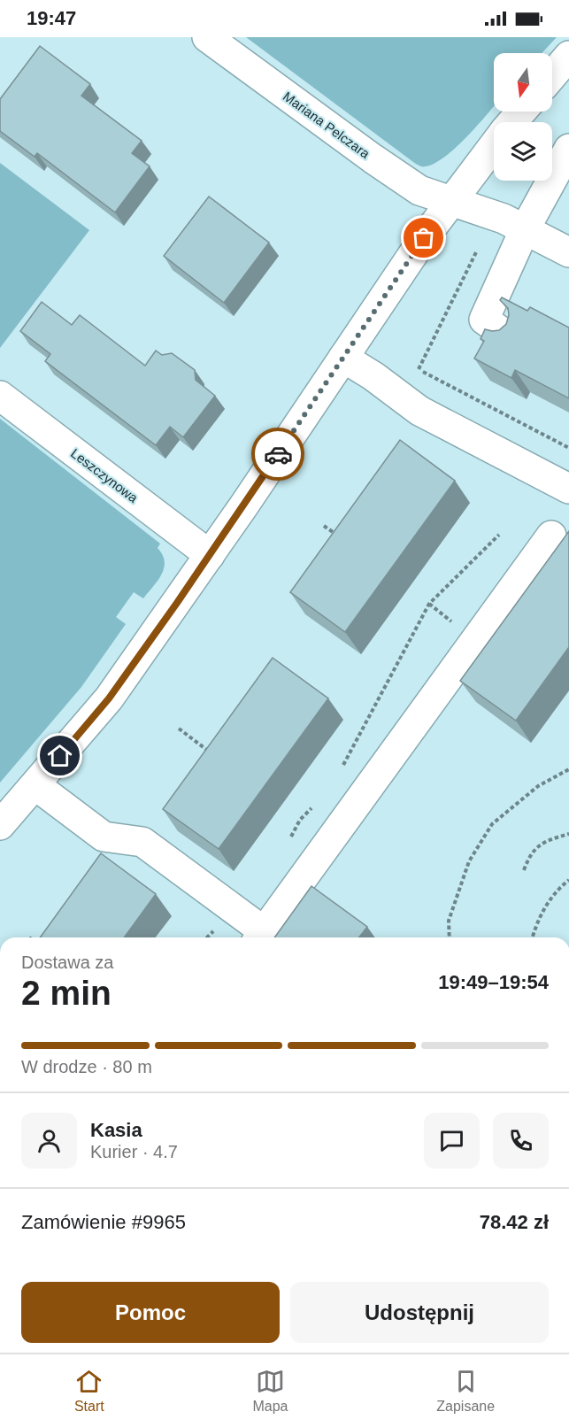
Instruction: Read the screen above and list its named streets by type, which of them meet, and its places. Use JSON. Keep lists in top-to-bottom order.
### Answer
{
  "streets": {
    "street": ["Mariana Pelczara", "Leszczynowa"]
  },
  "north": "bottom",
  "page": {
    "status": "19:47",
    "heading": ["2 min", "Dostawa za", "19:49–19:54"],
    "panel": [
      "Kasia",
      "Kurier · 4.7",
      "Zamówienie #9965",
      "78.42 zł"
    ],
    "bar": "W drodze · 80 m",
    "buttons": ["Pomoc", "Udostępnij"],
    "tabs": ["Start", "Mapa", "Zapisane"]
  }
}
